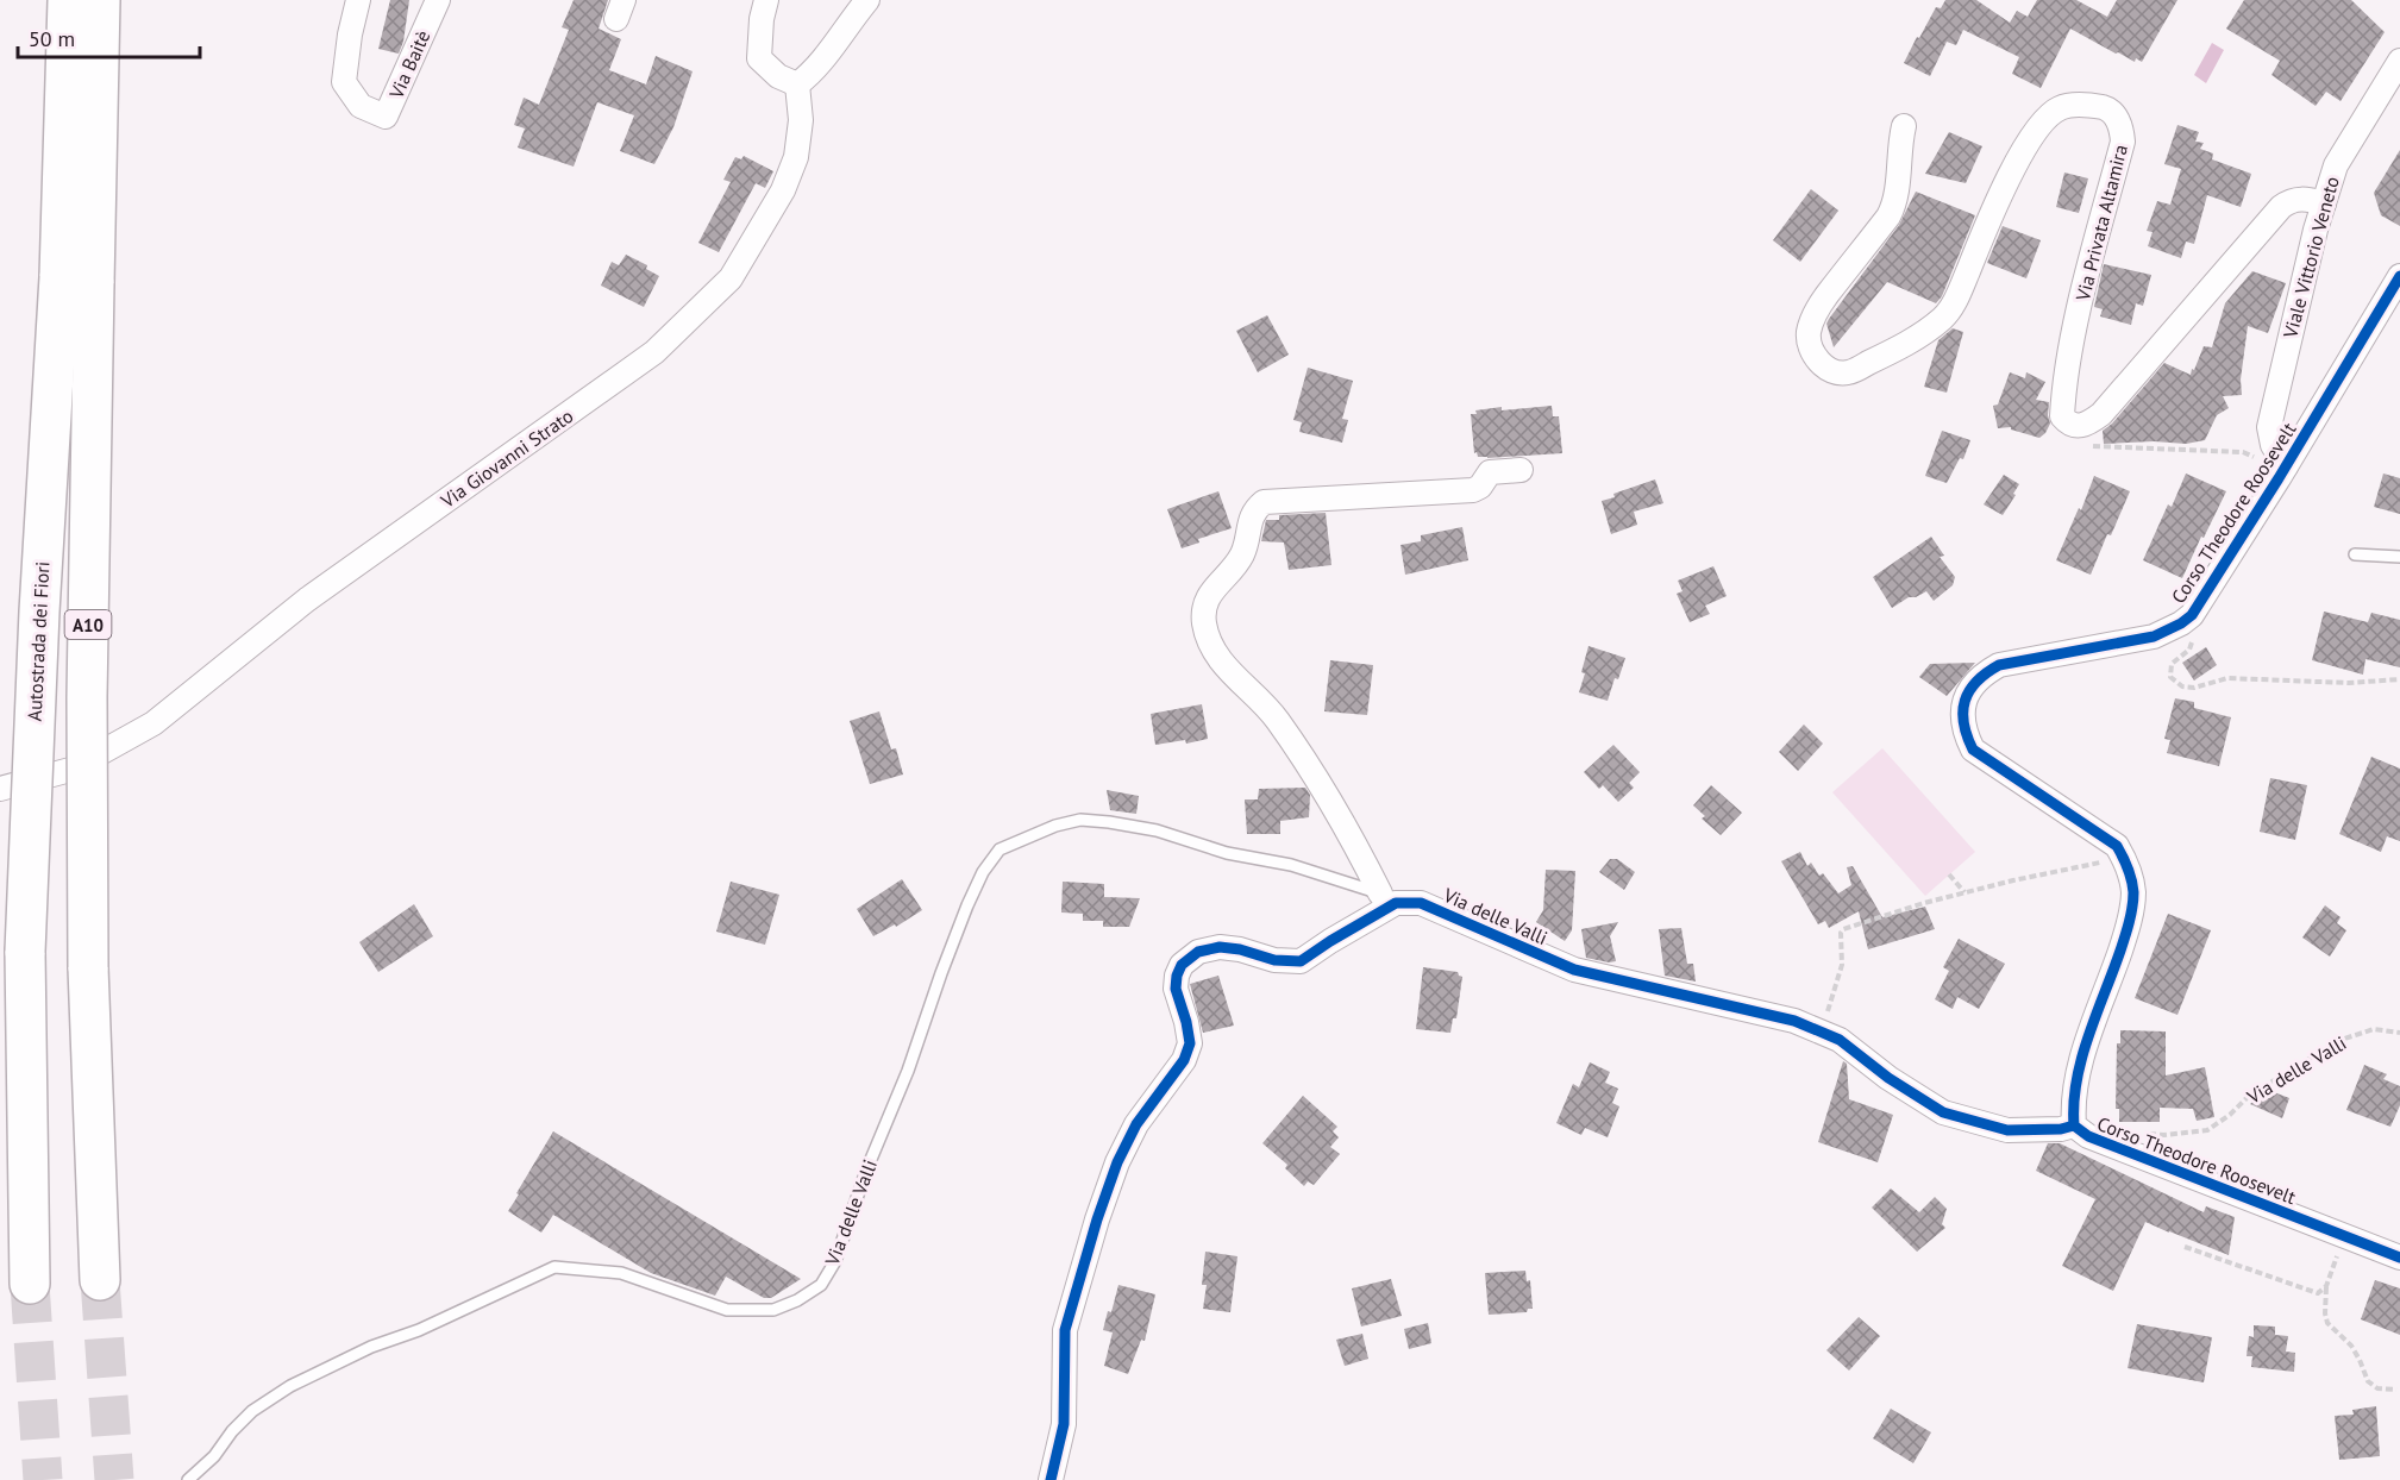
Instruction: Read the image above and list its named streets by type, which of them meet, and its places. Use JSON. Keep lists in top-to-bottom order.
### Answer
{
  "streets": {
    "highway": ["A10", "Autostrada dei Fiori"],
    "street": [
      "Via Baitè",
      "Via Privata Altamira",
      "Viale Vittorio Veneto",
      "Via Giovanni Strato",
      "Corso Theodore Roosevelt",
      "Via delle Valli"
    ]
  },
  "crossings": [
    ["Viale Vittorio Veneto", "Corso Theodore Roosevelt"],
    ["Corso Theodore Roosevelt", "Via delle Valli"]
  ],
  "scale_bar": "50 m"
}
